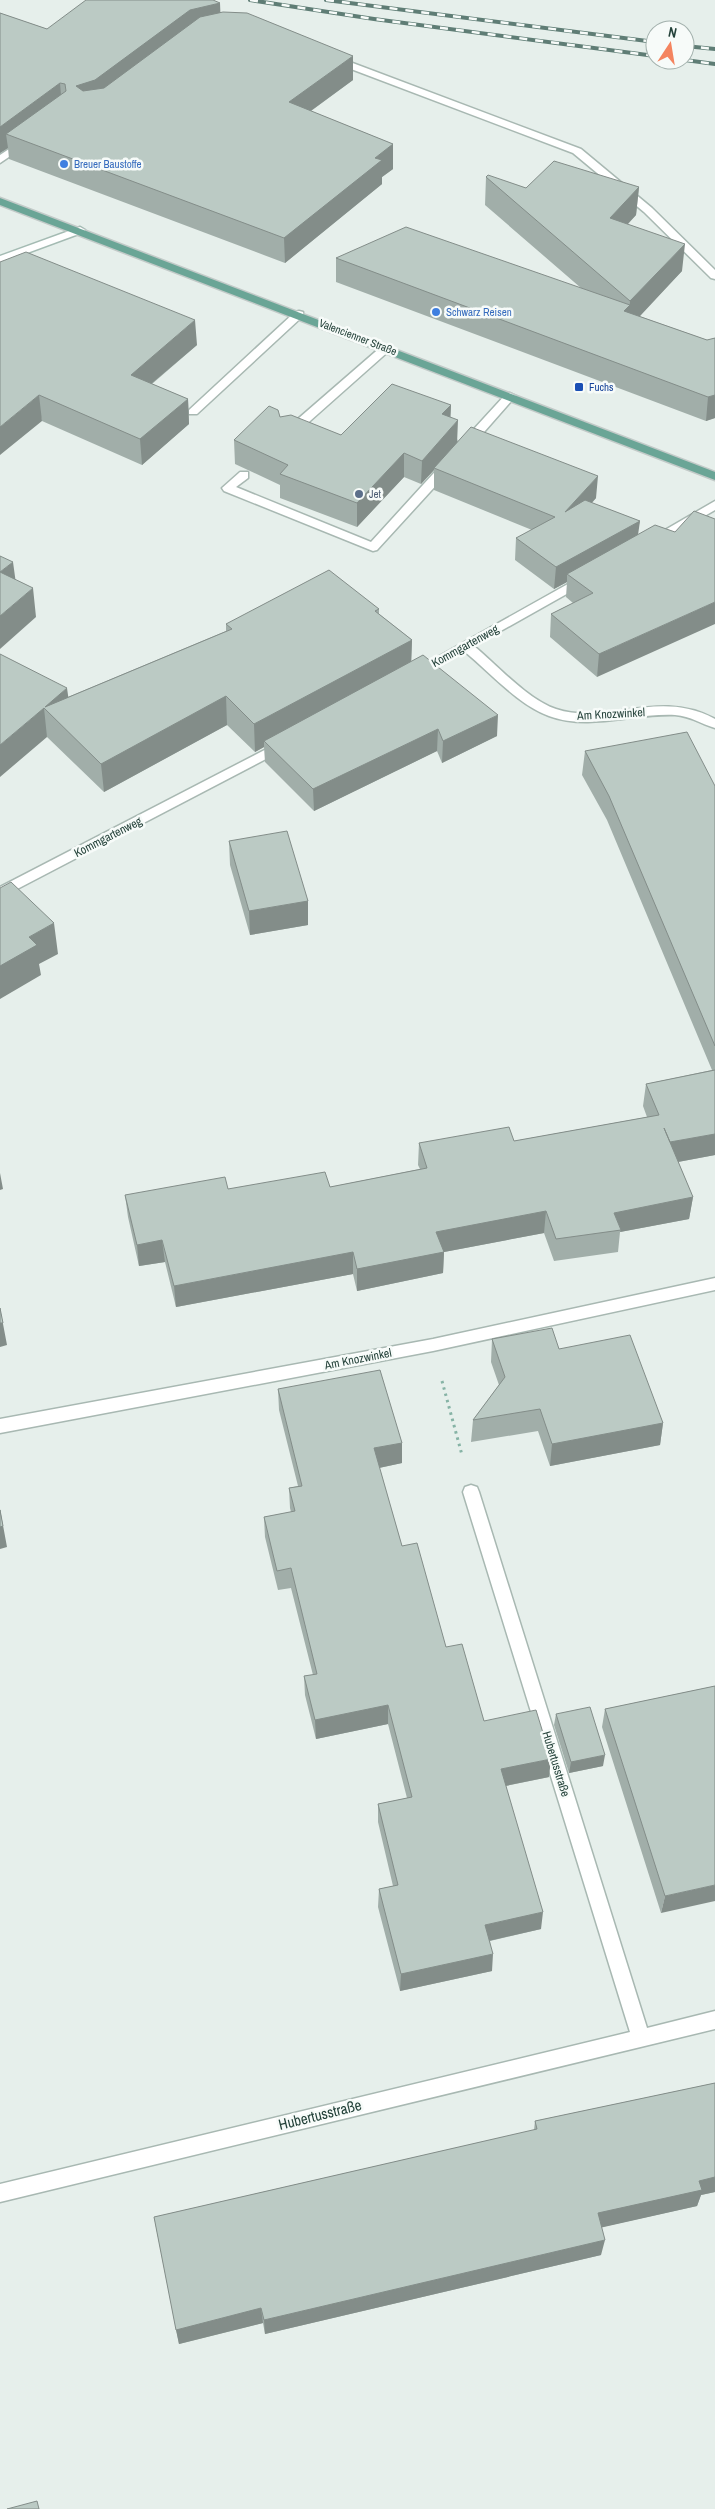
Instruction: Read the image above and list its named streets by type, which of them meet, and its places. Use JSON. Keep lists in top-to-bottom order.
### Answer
{
  "streets": {
    "main road": ["Valencienner Straße"],
    "street": ["Kommgartenweg", "Am Knozwinkel", "Hubertusstraße"]
  },
  "crossings": [
    ["Kommgartenweg", "Am Knozwinkel"]
  ],
  "places": {
    "other": ["Breuer Baustoffe", "Schwarz Reisen", "Jet"],
    "transit": ["Fuchs"]
  },
  "north": "top"
}
